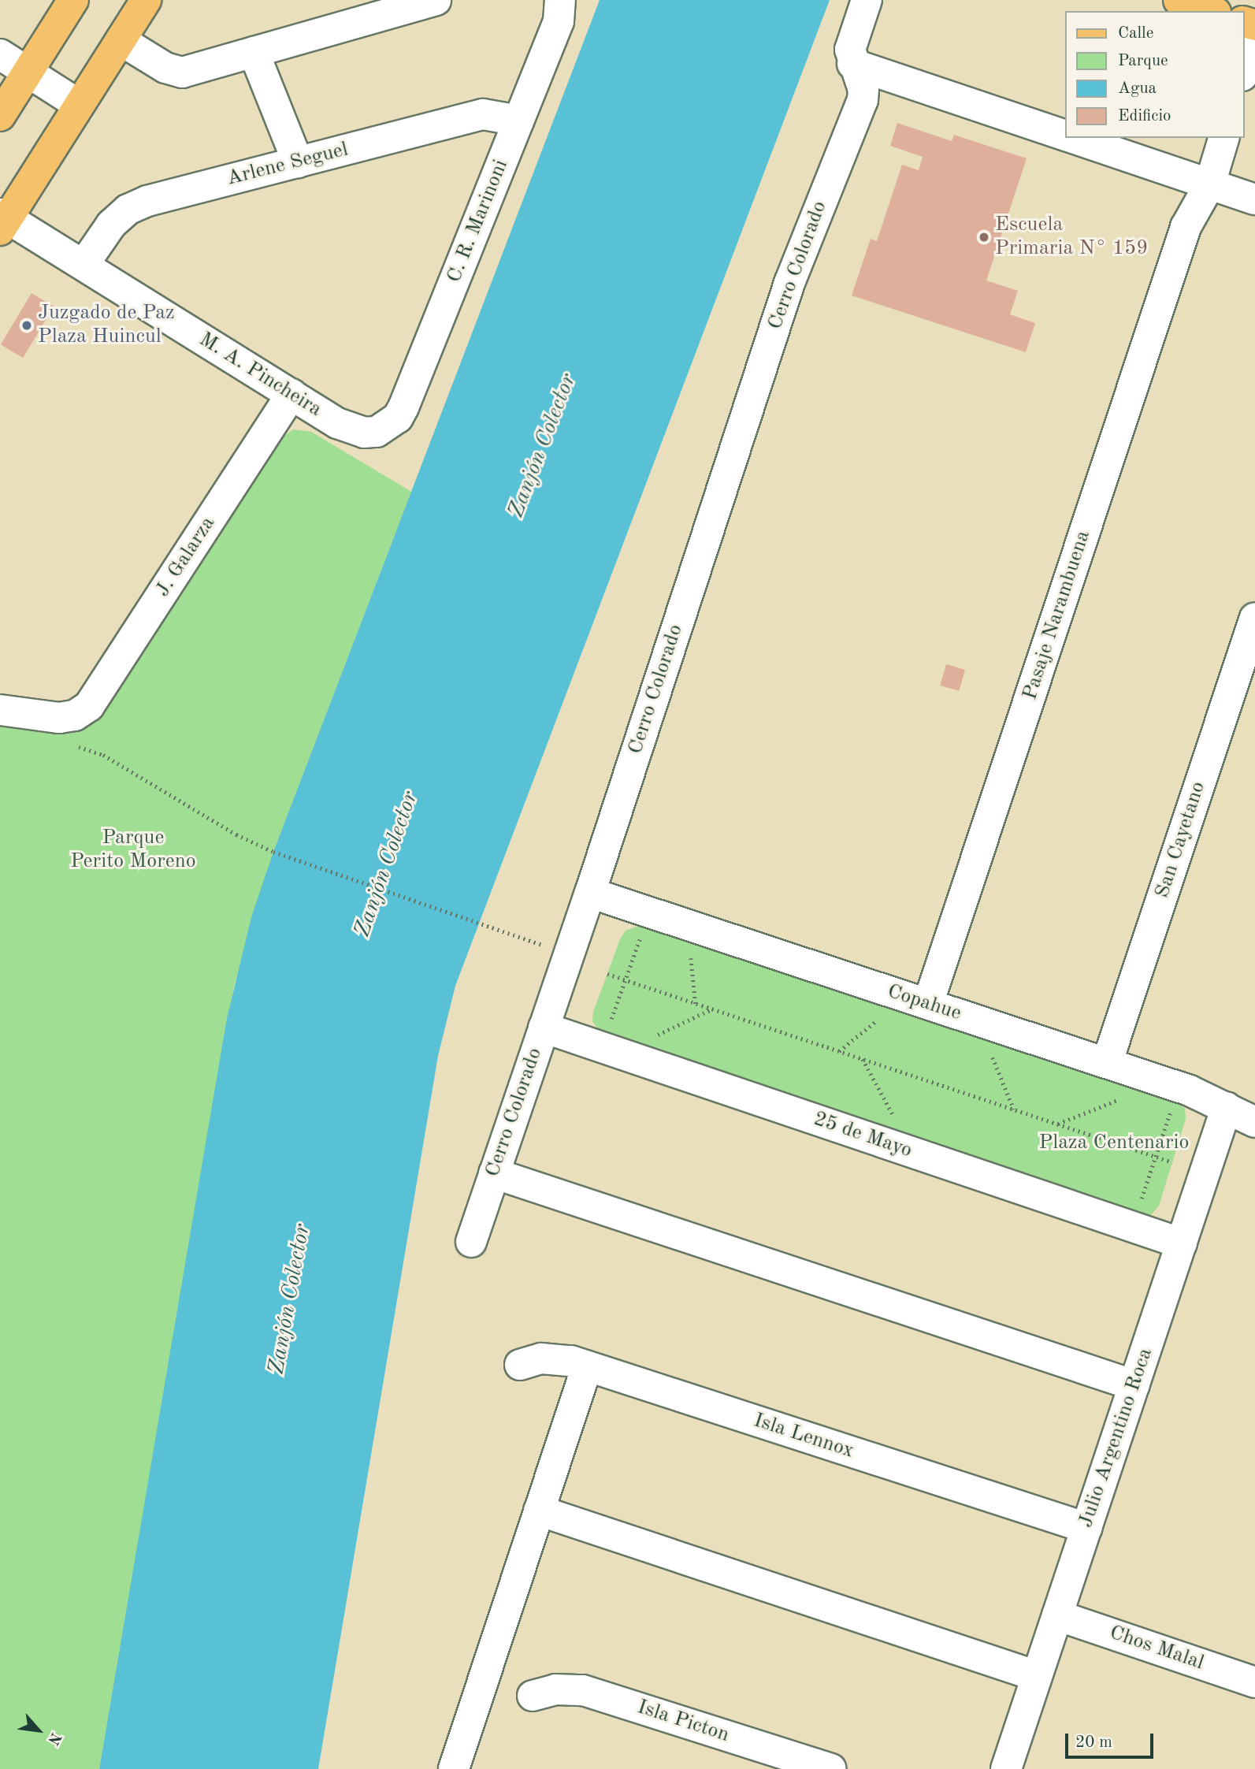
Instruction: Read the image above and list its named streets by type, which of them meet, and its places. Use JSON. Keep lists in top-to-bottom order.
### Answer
{
  "streets": {
    "street": [
      "Arlene Seguel",
      "C. R. Marinoni",
      "Cerro Colorado",
      "M. A. Pincheira",
      "J. Galarza",
      "Pasaje Narambuena",
      "San Cayetano",
      "Copahue",
      "25 de Mayo",
      "Isla Lennox",
      "Julio Argentino Roca",
      "Chos Malal",
      "Isla Picton"
    ]
  },
  "crossings": [
    ["Arlene Seguel", "C. R. Marinoni"],
    ["Arlene Seguel", "M. A. Pincheira"],
    ["C. R. Marinoni", "M. A. Pincheira"],
    ["Cerro Colorado", "Copahue"],
    ["Cerro Colorado", "25 de Mayo"],
    ["M. A. Pincheira", "J. Galarza"],
    ["Pasaje Narambuena", "Copahue"],
    ["San Cayetano", "Copahue"],
    ["Copahue", "Julio Argentino Roca"],
    ["25 de Mayo", "Julio Argentino Roca"],
    ["Isla Lennox", "Julio Argentino Roca"],
    ["Julio Argentino Roca", "Chos Malal"]
  ],
  "water": ["Zanjón Colector"],
  "parks": ["Parque Perito Moreno", "Plaza Centenario"],
  "places": ["Escuela Primaria N° 159", "Juzgado de Paz Plaza Huincul"],
  "legend": [
    "Calle",
    "Parque",
    "Agua",
    "Edificio"
  ],
  "scale_bar": "20 m",
  "north": "bottom right"
}
